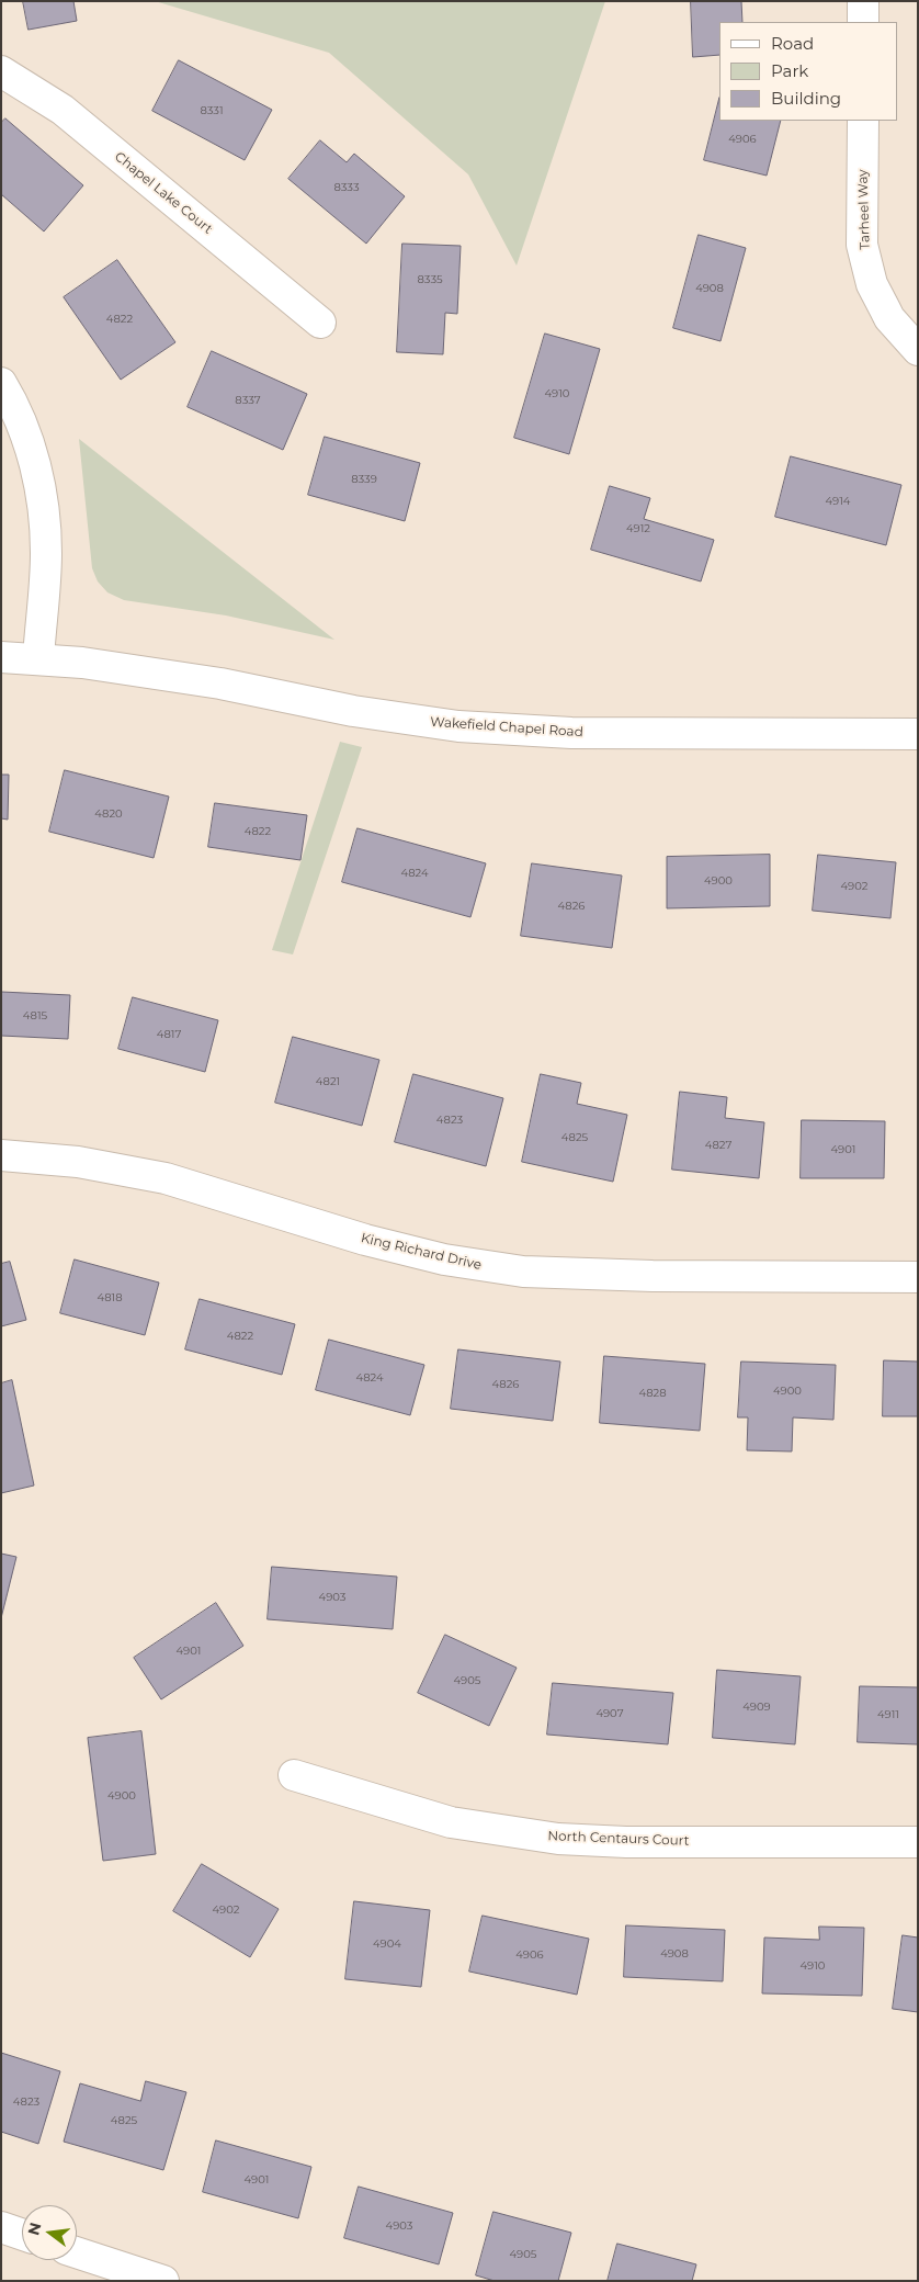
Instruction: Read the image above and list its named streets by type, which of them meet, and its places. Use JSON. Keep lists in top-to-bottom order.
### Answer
{
  "streets": {
    "street": [
      "Chapel Lake Court",
      "Tarheel Way",
      "Wakefield Chapel Road",
      "King Richard Drive",
      "North Centaurs Court"
    ]
  },
  "house_numbers": [
    "8331",
    "4906",
    "8333",
    "8335",
    "4908",
    "4822",
    "4910",
    "8337",
    "8339",
    "4914",
    "4912",
    "4820",
    "4822",
    "4824",
    "4900",
    "4902",
    "4826",
    "4815",
    "4817",
    "4821",
    "4823",
    "4825",
    "4827",
    "4901",
    "4818",
    "4822",
    "4824",
    "4826",
    "4900",
    "4828",
    "4903",
    "4901",
    "4905",
    "4909",
    "4907",
    "4911",
    "4900",
    "4902",
    "4904",
    "4908",
    "4906",
    "4910",
    "4823",
    "4825",
    "4901",
    "4903",
    "4905"
  ],
  "legend": ["Road", "Park", "Building"],
  "north": "left"
}
